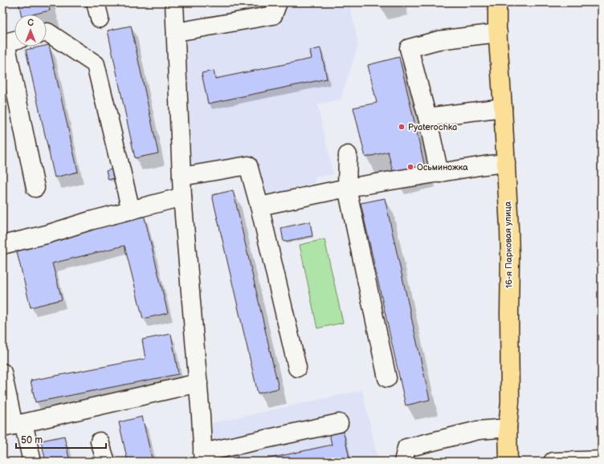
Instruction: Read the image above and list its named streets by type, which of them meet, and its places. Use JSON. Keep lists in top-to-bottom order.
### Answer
{
  "streets": {
    "main road": ["16-я Парковая улица"]
  },
  "places": ["Pyaterochka", "Осьминожка"],
  "scale_bar": "50 m",
  "north": "top"
}
